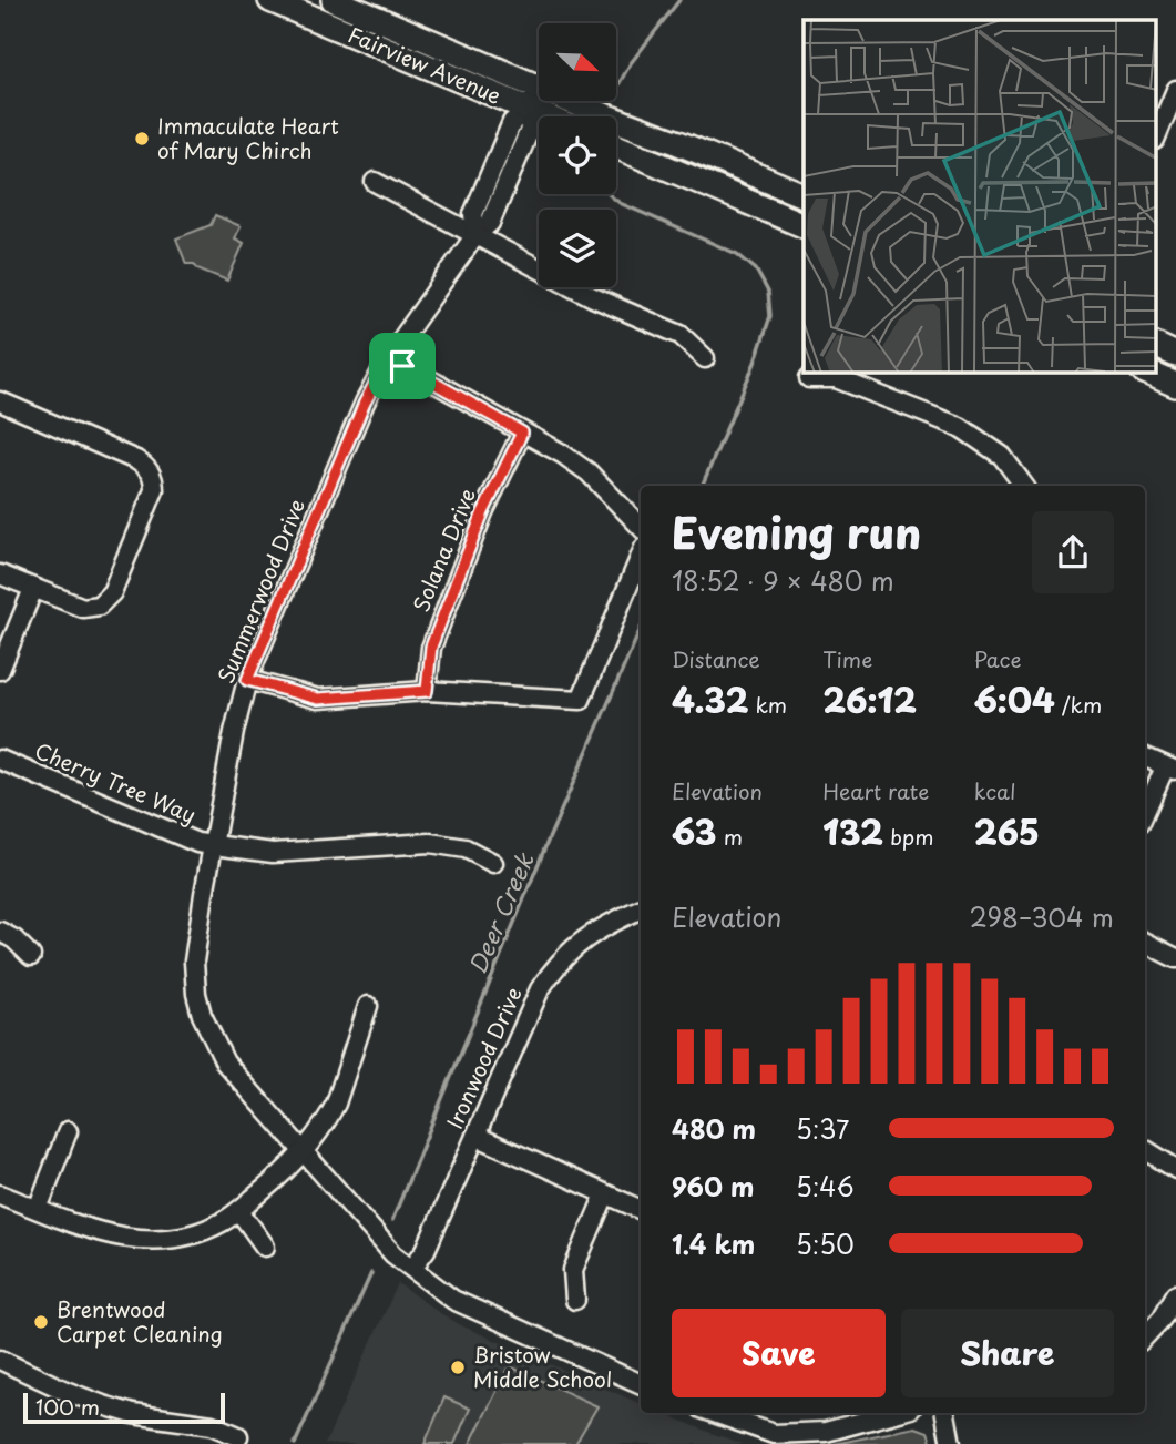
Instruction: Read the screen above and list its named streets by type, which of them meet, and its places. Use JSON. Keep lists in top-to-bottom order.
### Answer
{
  "streets": {
    "main road": ["Fairview Avenue"],
    "street": [
      "Solana Drive",
      "Summerwood Drive",
      "Cherry Tree Way",
      "Ironwood Drive"
    ]
  },
  "crossings": [
    ["Fairview Avenue", "Summerwood Drive"],
    ["Summerwood Drive", "Cherry Tree Way"],
    ["Summerwood Drive", "Ironwood Drive"]
  ],
  "water": ["Deer Creek"],
  "places": ["Immaculate Heart of Mary Chirch", "Brentwood Carpet Cleaning", "Bristow Middle School"],
  "scale_bar": "100 m",
  "north": "bottom right",
  "page": {
    "heading": ["Evening run", "18:52 · 9 × 480 m"],
    "stats": [
      ["Distance", "4.32 km"],
      ["Time", "26:12"],
      ["Pace", "6:04 /km"],
      ["Elevation", "63 m"],
      ["Heart rate", "132 bpm"],
      ["kcal", "265"]
    ],
    "chart": ["Elevation", "298–304 m"],
    "list": [
      {
        "name": "480 m",
        "note": "5:37"
      },
      {
        "name": "960 m",
        "note": "5:46"
      },
      {
        "name": "1.4 km",
        "note": "5:50"
      }
    ],
    "buttons": ["Save", "Share"],
    "scale": "100 m"
  }
}
